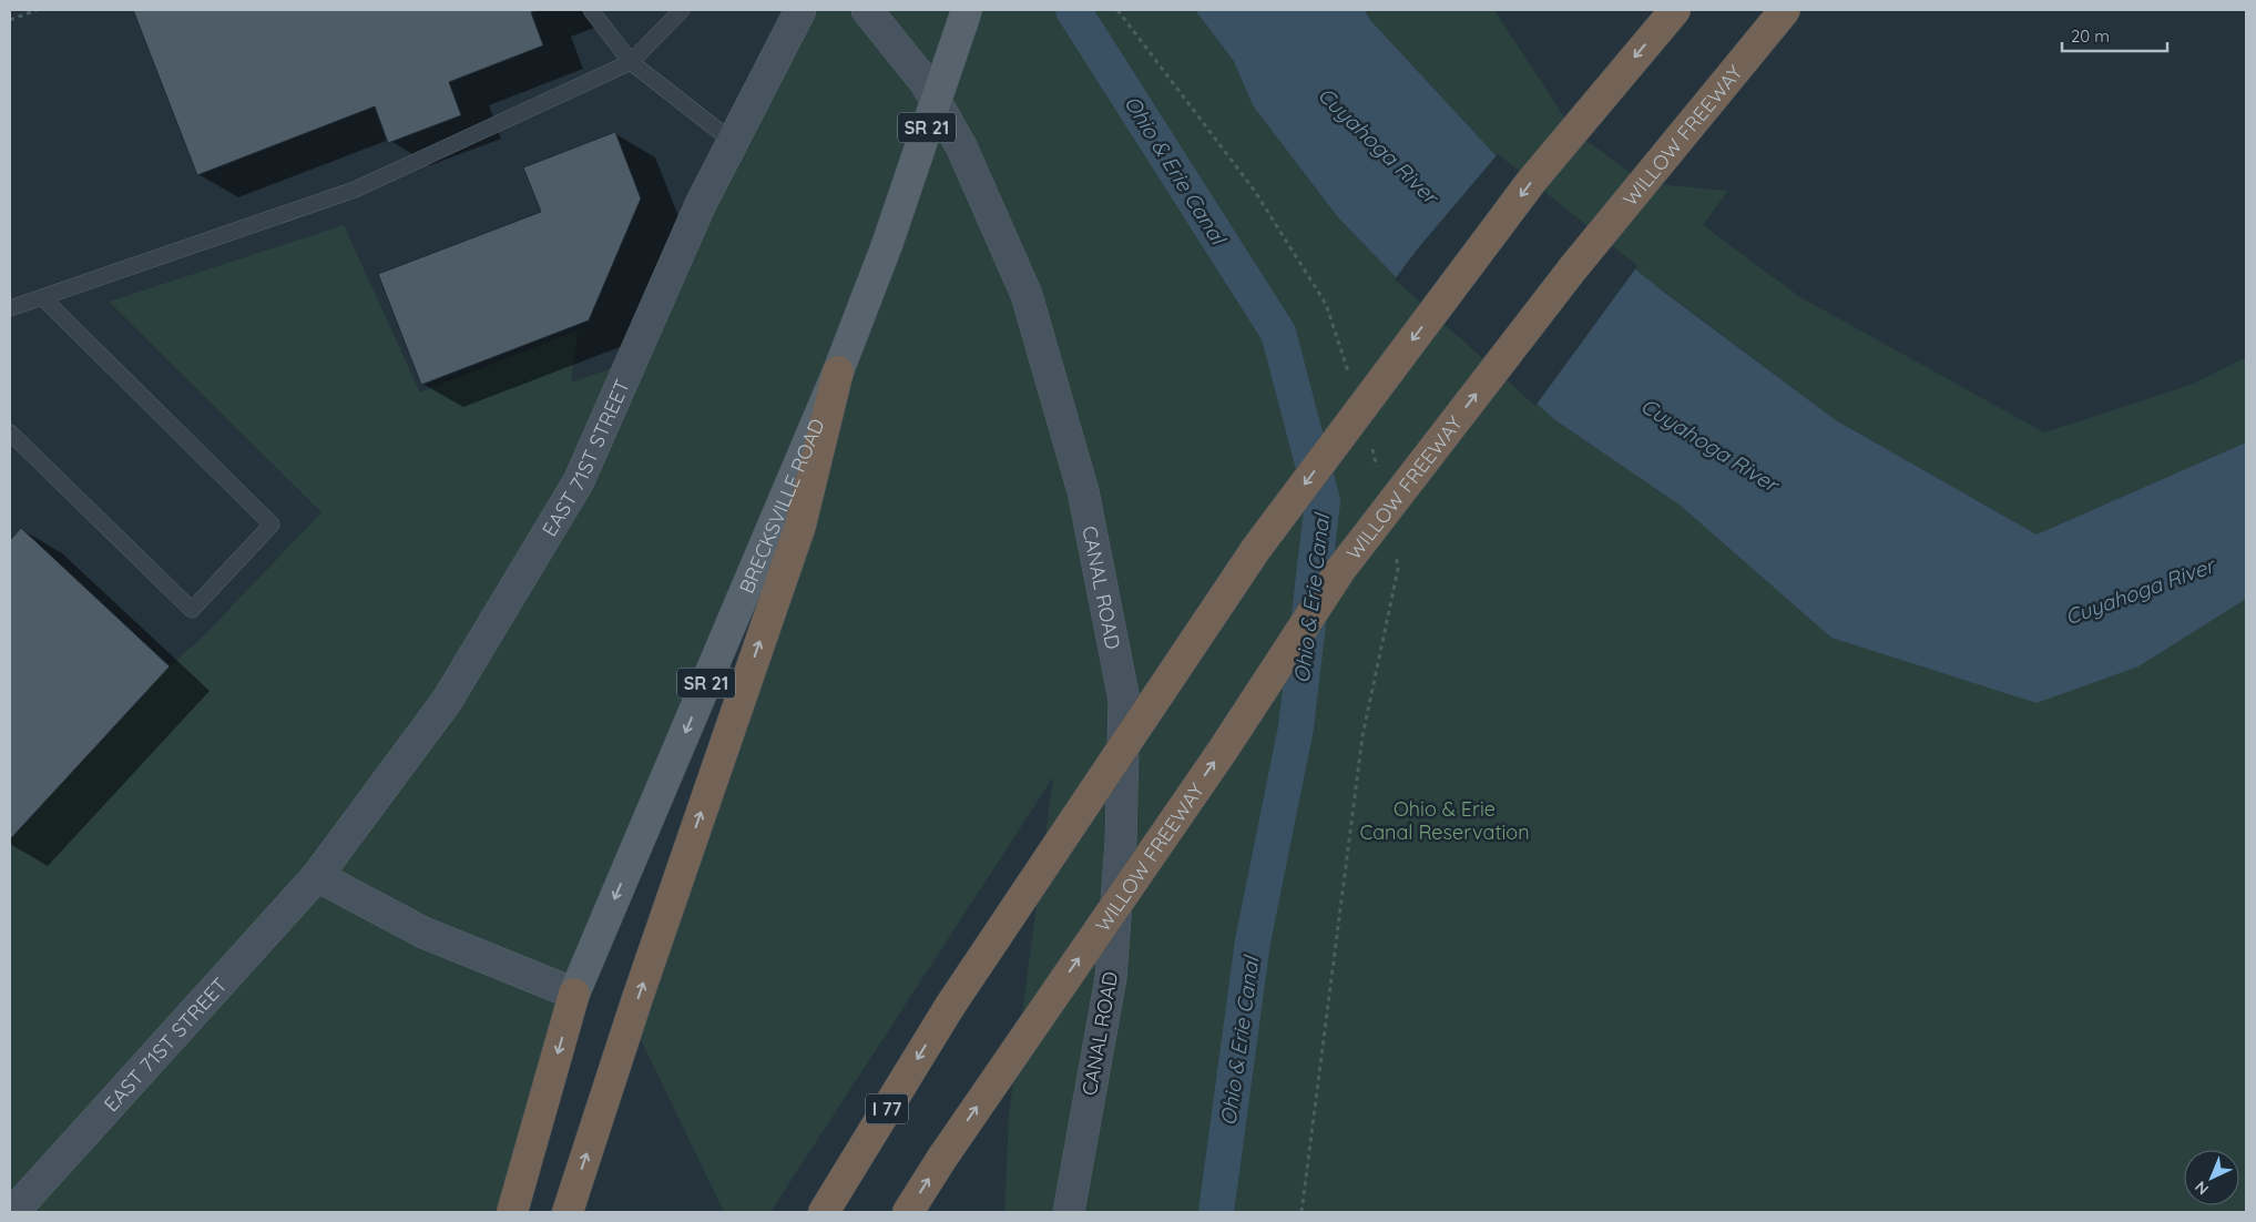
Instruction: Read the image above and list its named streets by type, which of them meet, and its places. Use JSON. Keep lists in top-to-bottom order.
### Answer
{
  "streets": {
    "highway": ["WILLOW FREEWAY", "I 77"],
    "main road": ["SR 21", "BRECKSVILLE ROAD"],
    "street": ["EAST 71ST STREET", "CANAL ROAD"]
  },
  "one_way": ["BRECKSVILLE ROAD"],
  "water": ["Cuyahoga River", "Ohio & Erie Canal"],
  "parks": ["Ohio & Erie Canal Reservation"],
  "scale_bar": "20 m",
  "north": "bottom left"
}
